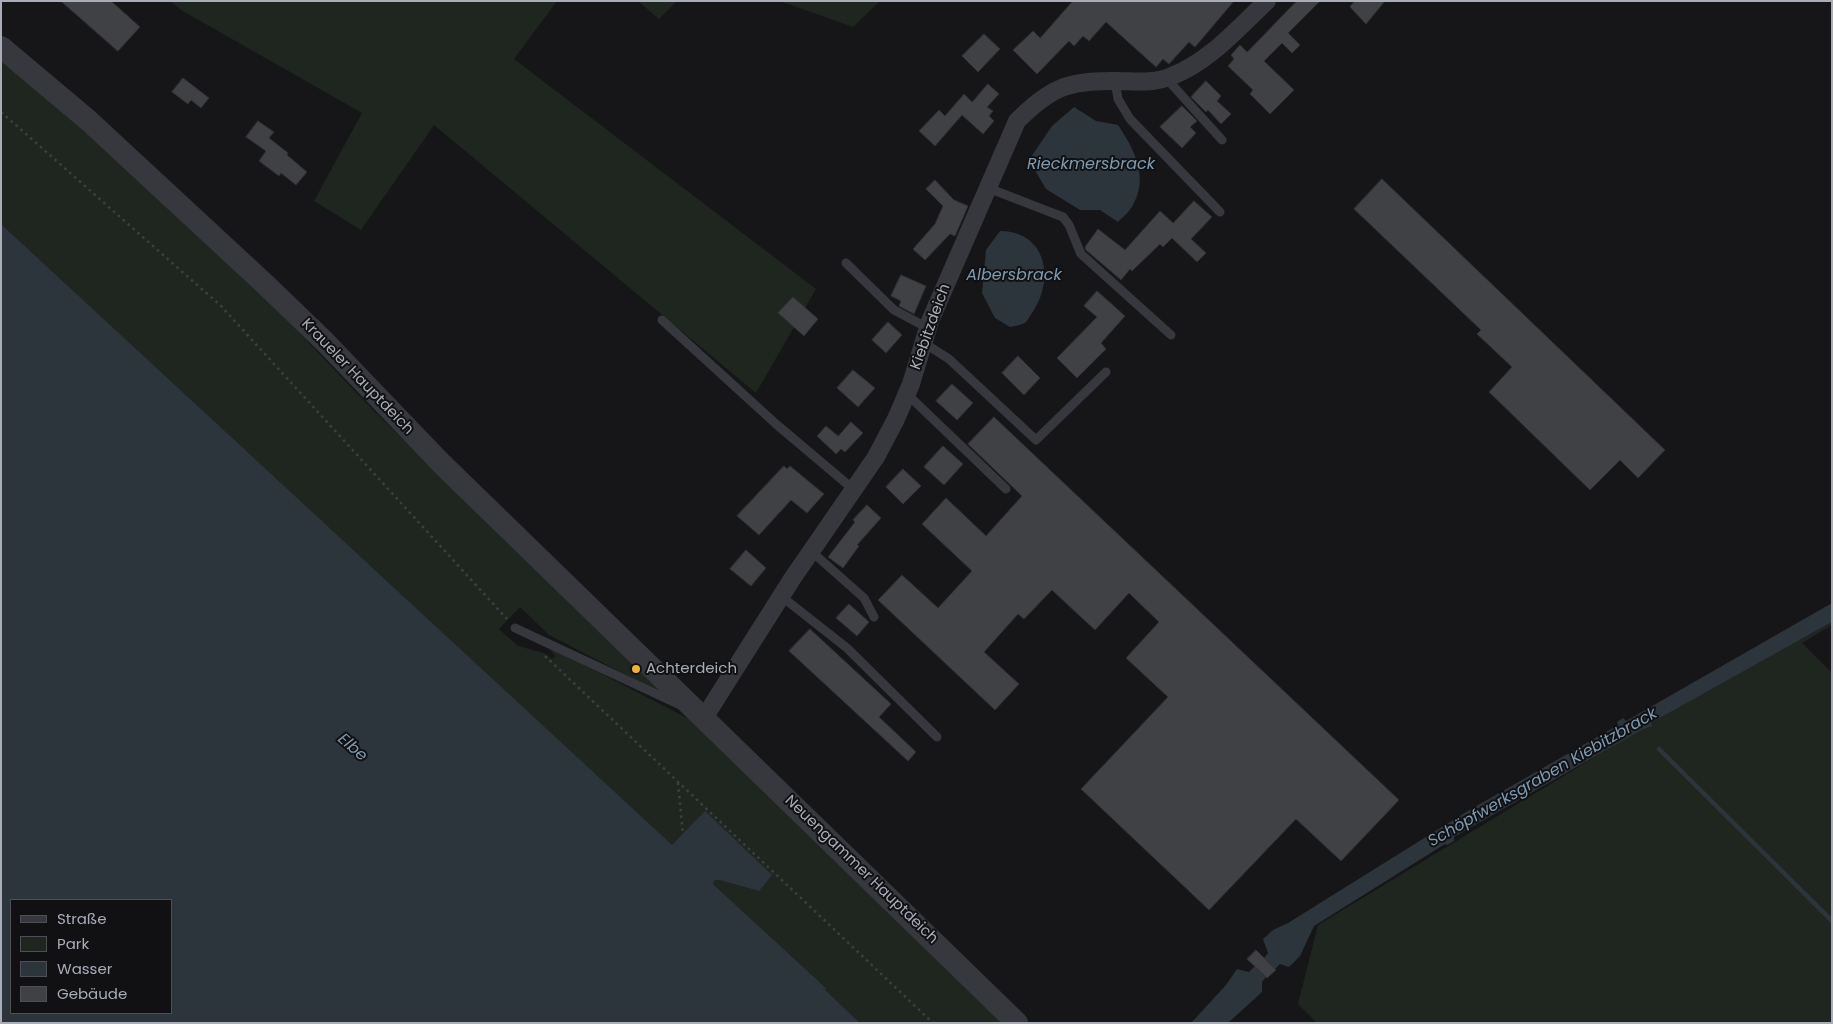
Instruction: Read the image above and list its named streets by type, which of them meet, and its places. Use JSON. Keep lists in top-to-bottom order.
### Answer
{
  "streets": {
    "street": ["Kiebitzdeich", "Kraueler Hauptdeich", "Neuengammer Hauptdeich"]
  },
  "crossings": [
    ["Kiebitzdeich", "Kraueler Hauptdeich"],
    ["Kiebitzdeich", "Neuengammer Hauptdeich"],
    ["Kraueler Hauptdeich", "Neuengammer Hauptdeich"]
  ],
  "water": [
    "Rieckmersbrack",
    "Albersbrack",
    "Elbe",
    "Schöpfwerksgraben Kiebitzbrack"
  ],
  "places": ["Achterdeich"],
  "legend": [
    "Straße",
    "Park",
    "Wasser",
    "Gebäude"
  ]
}
